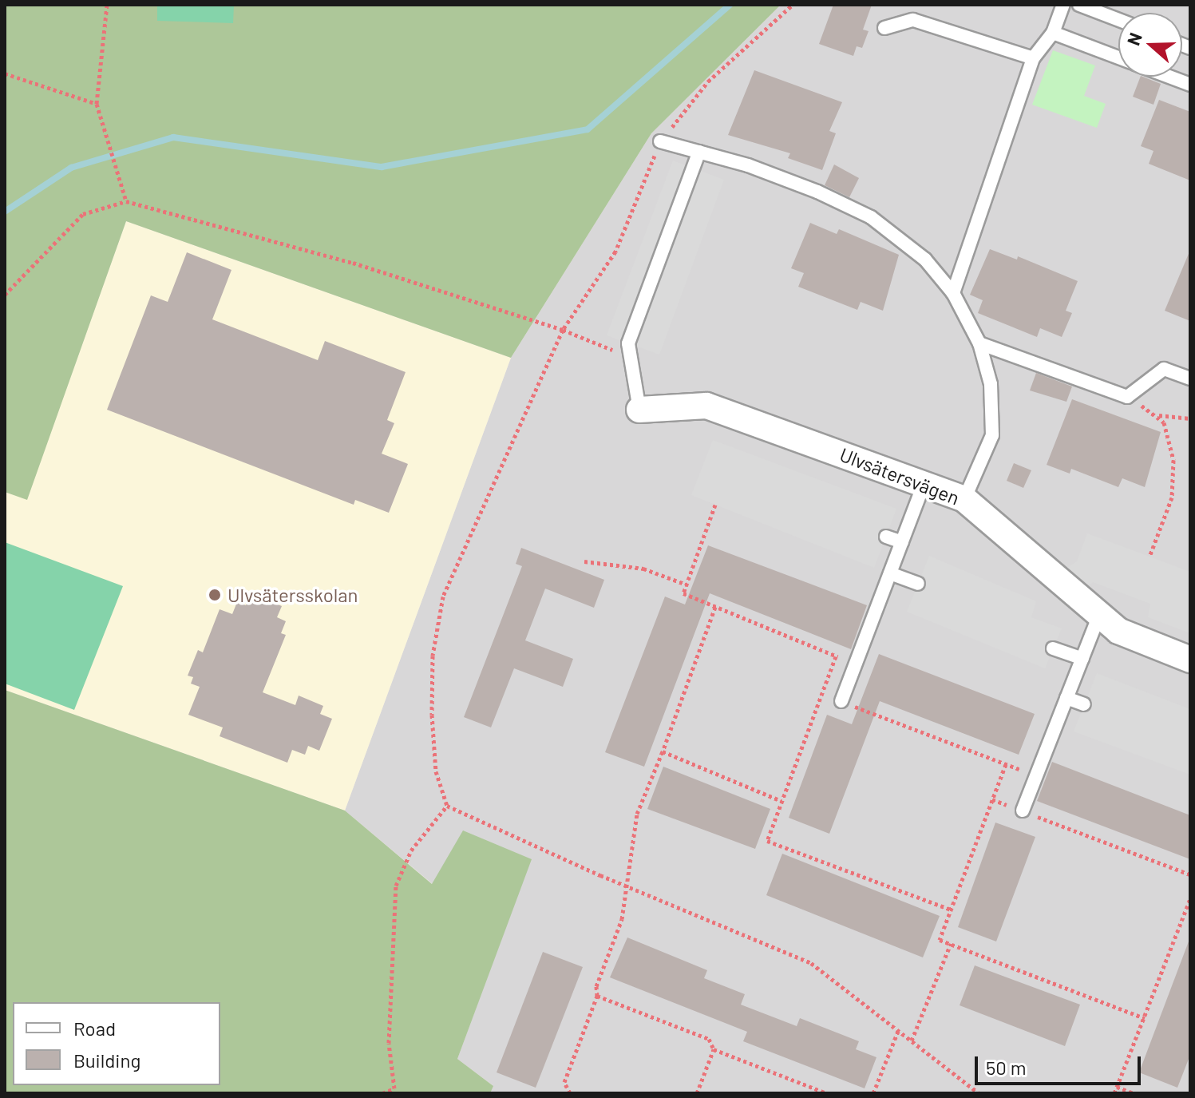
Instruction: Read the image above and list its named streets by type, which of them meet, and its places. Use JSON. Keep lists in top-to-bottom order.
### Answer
{
  "streets": {
    "street": ["Ulvsätersvägen"]
  },
  "places": ["Ulvsätersskolan"],
  "legend": ["Road", "Building"],
  "scale_bar": "50 m",
  "north": "left"
}
